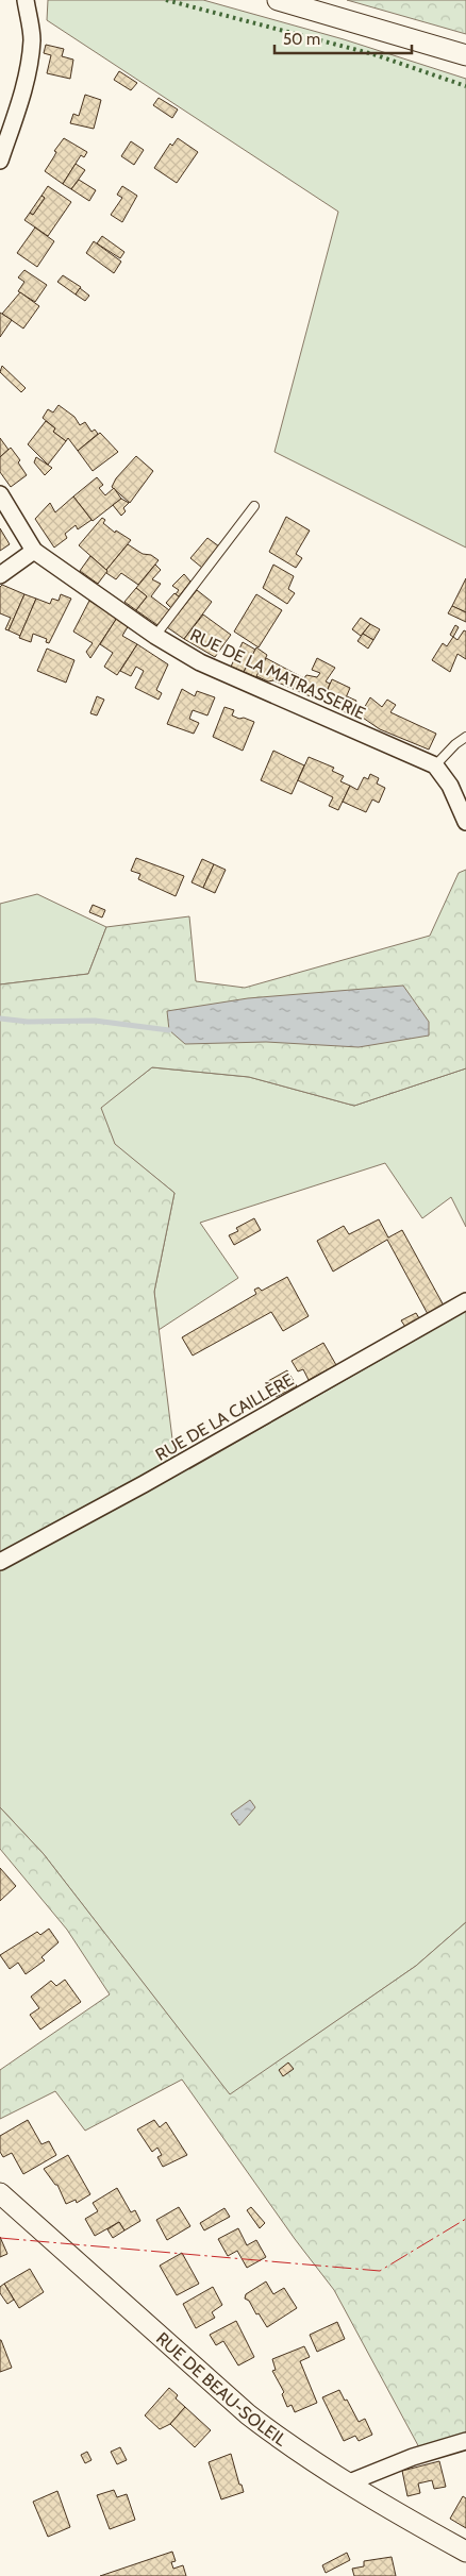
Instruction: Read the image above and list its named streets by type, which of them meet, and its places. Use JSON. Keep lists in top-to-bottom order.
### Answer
{
  "streets": {
    "street": ["RUE DE LA MATRASSERIE", "RUE DE LA CAILLÈRE", "RUE DE BEAU-SOLEIL"]
  },
  "scale_bar": "50 m"
}
